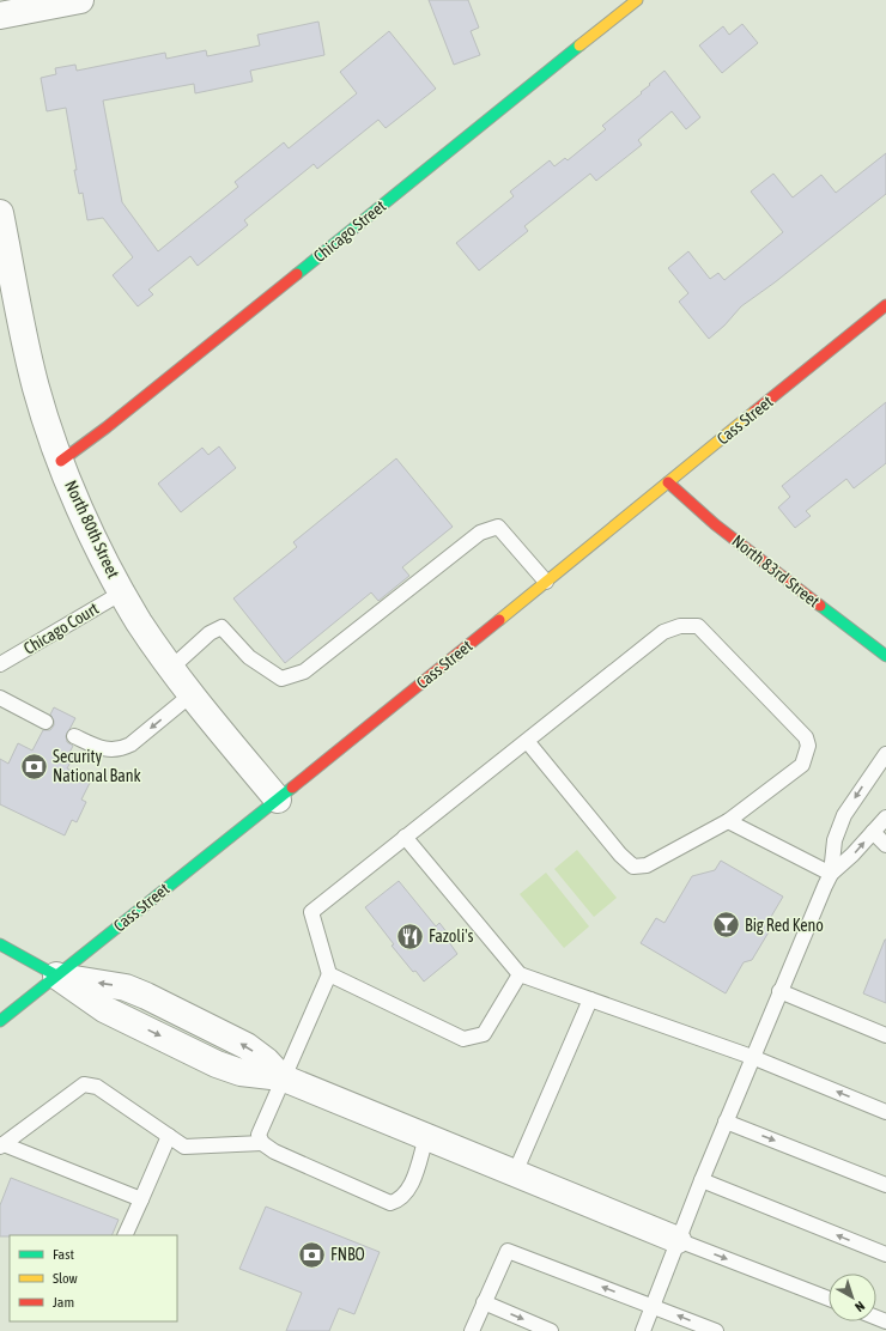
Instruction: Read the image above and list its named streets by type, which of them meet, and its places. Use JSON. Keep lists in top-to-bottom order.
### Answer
{
  "streets": {
    "main road": ["Chicago Street", "Cass Street", "North 83rd Street"],
    "street": ["North 80th Street"],
    "lane": ["Chicago Court"]
  },
  "crossings": [
    ["Chicago Street", "North 80th Street"],
    ["Cass Street", "North 80th Street"],
    ["Cass Street", "North 83rd Street"],
    ["North 80th Street", "Chicago Court"]
  ],
  "places": {
    "bank": ["Security National Bank", "FNBO"],
    "bar": ["Big Red Keno"],
    "restaurant": ["Fazoli's"]
  },
  "legend": ["Fast", "Slow", "Jam"],
  "north": "bottom right"
}
